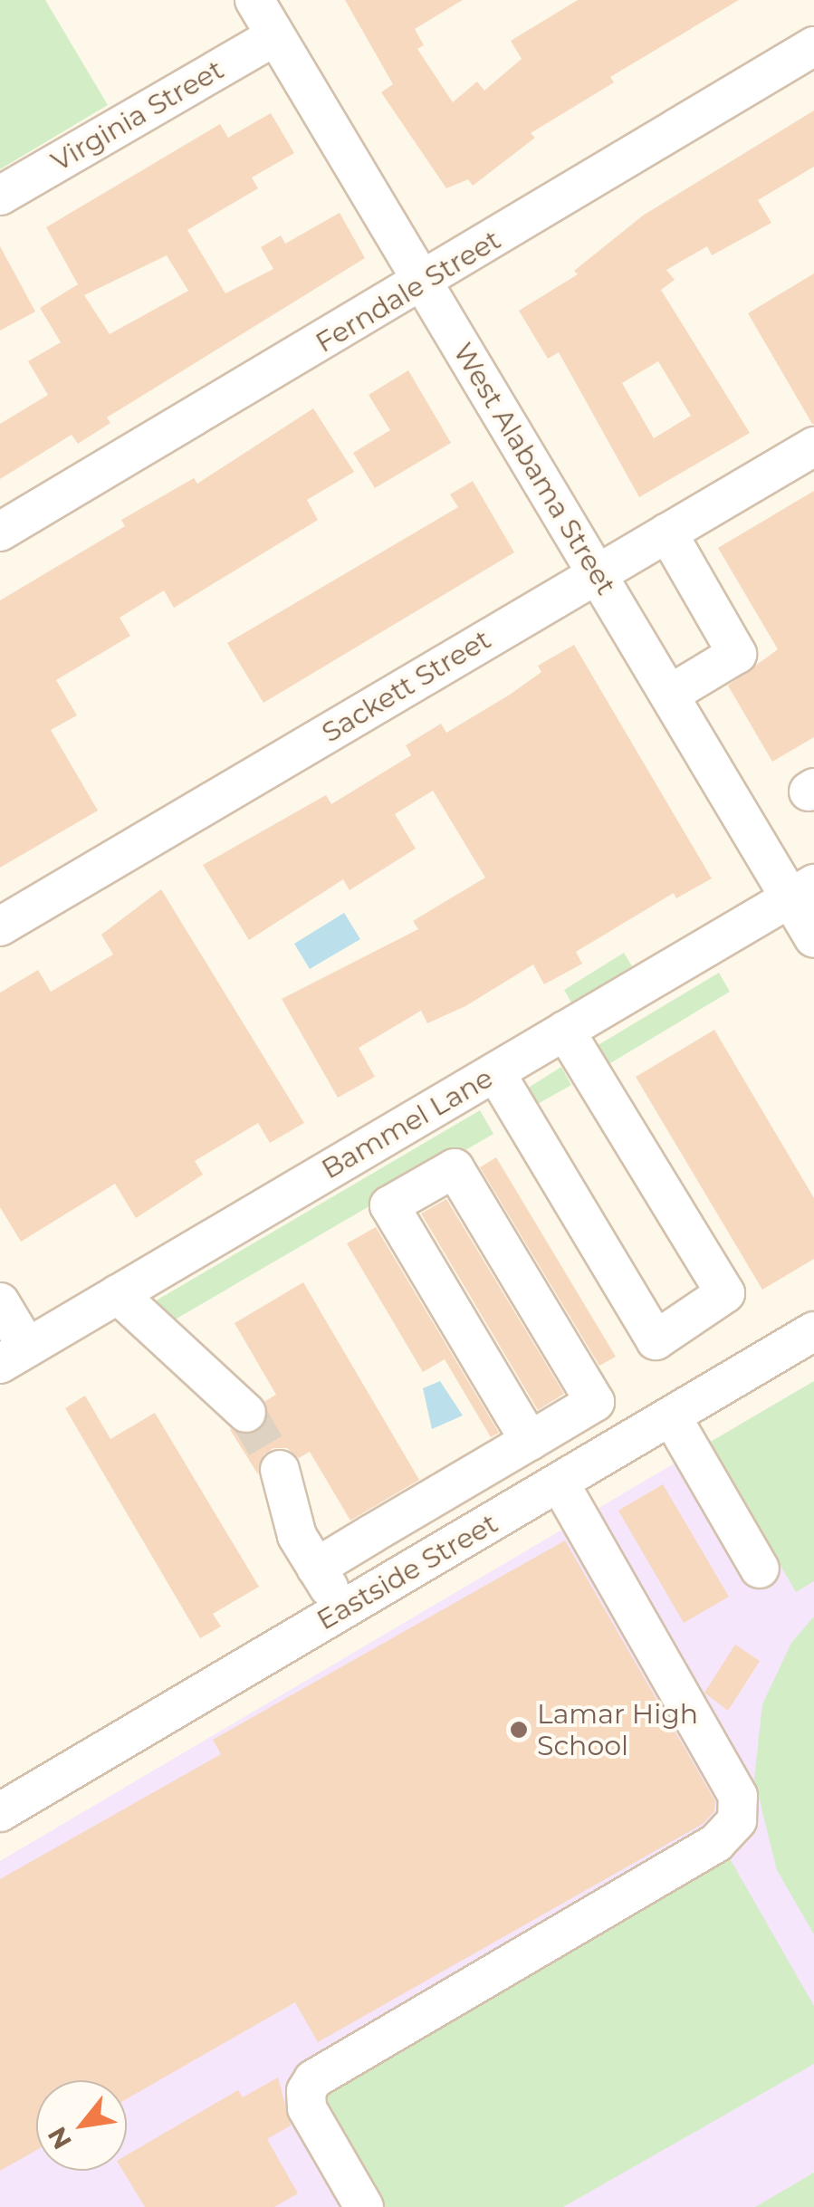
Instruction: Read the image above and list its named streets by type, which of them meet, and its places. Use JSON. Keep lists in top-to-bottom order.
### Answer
{
  "streets": {
    "street": [
      "Virginia Street",
      "Ferndale Street",
      "West Alabama Street",
      "Sackett Street",
      "Bammel Lane",
      "Eastside Street"
    ]
  },
  "crossings": [
    ["Virginia Street", "West Alabama Street"],
    ["Ferndale Street", "West Alabama Street"],
    ["West Alabama Street", "Sackett Street"],
    ["West Alabama Street", "Bammel Lane"]
  ],
  "places": ["Lamar High School"],
  "north": "bottom left"
}
